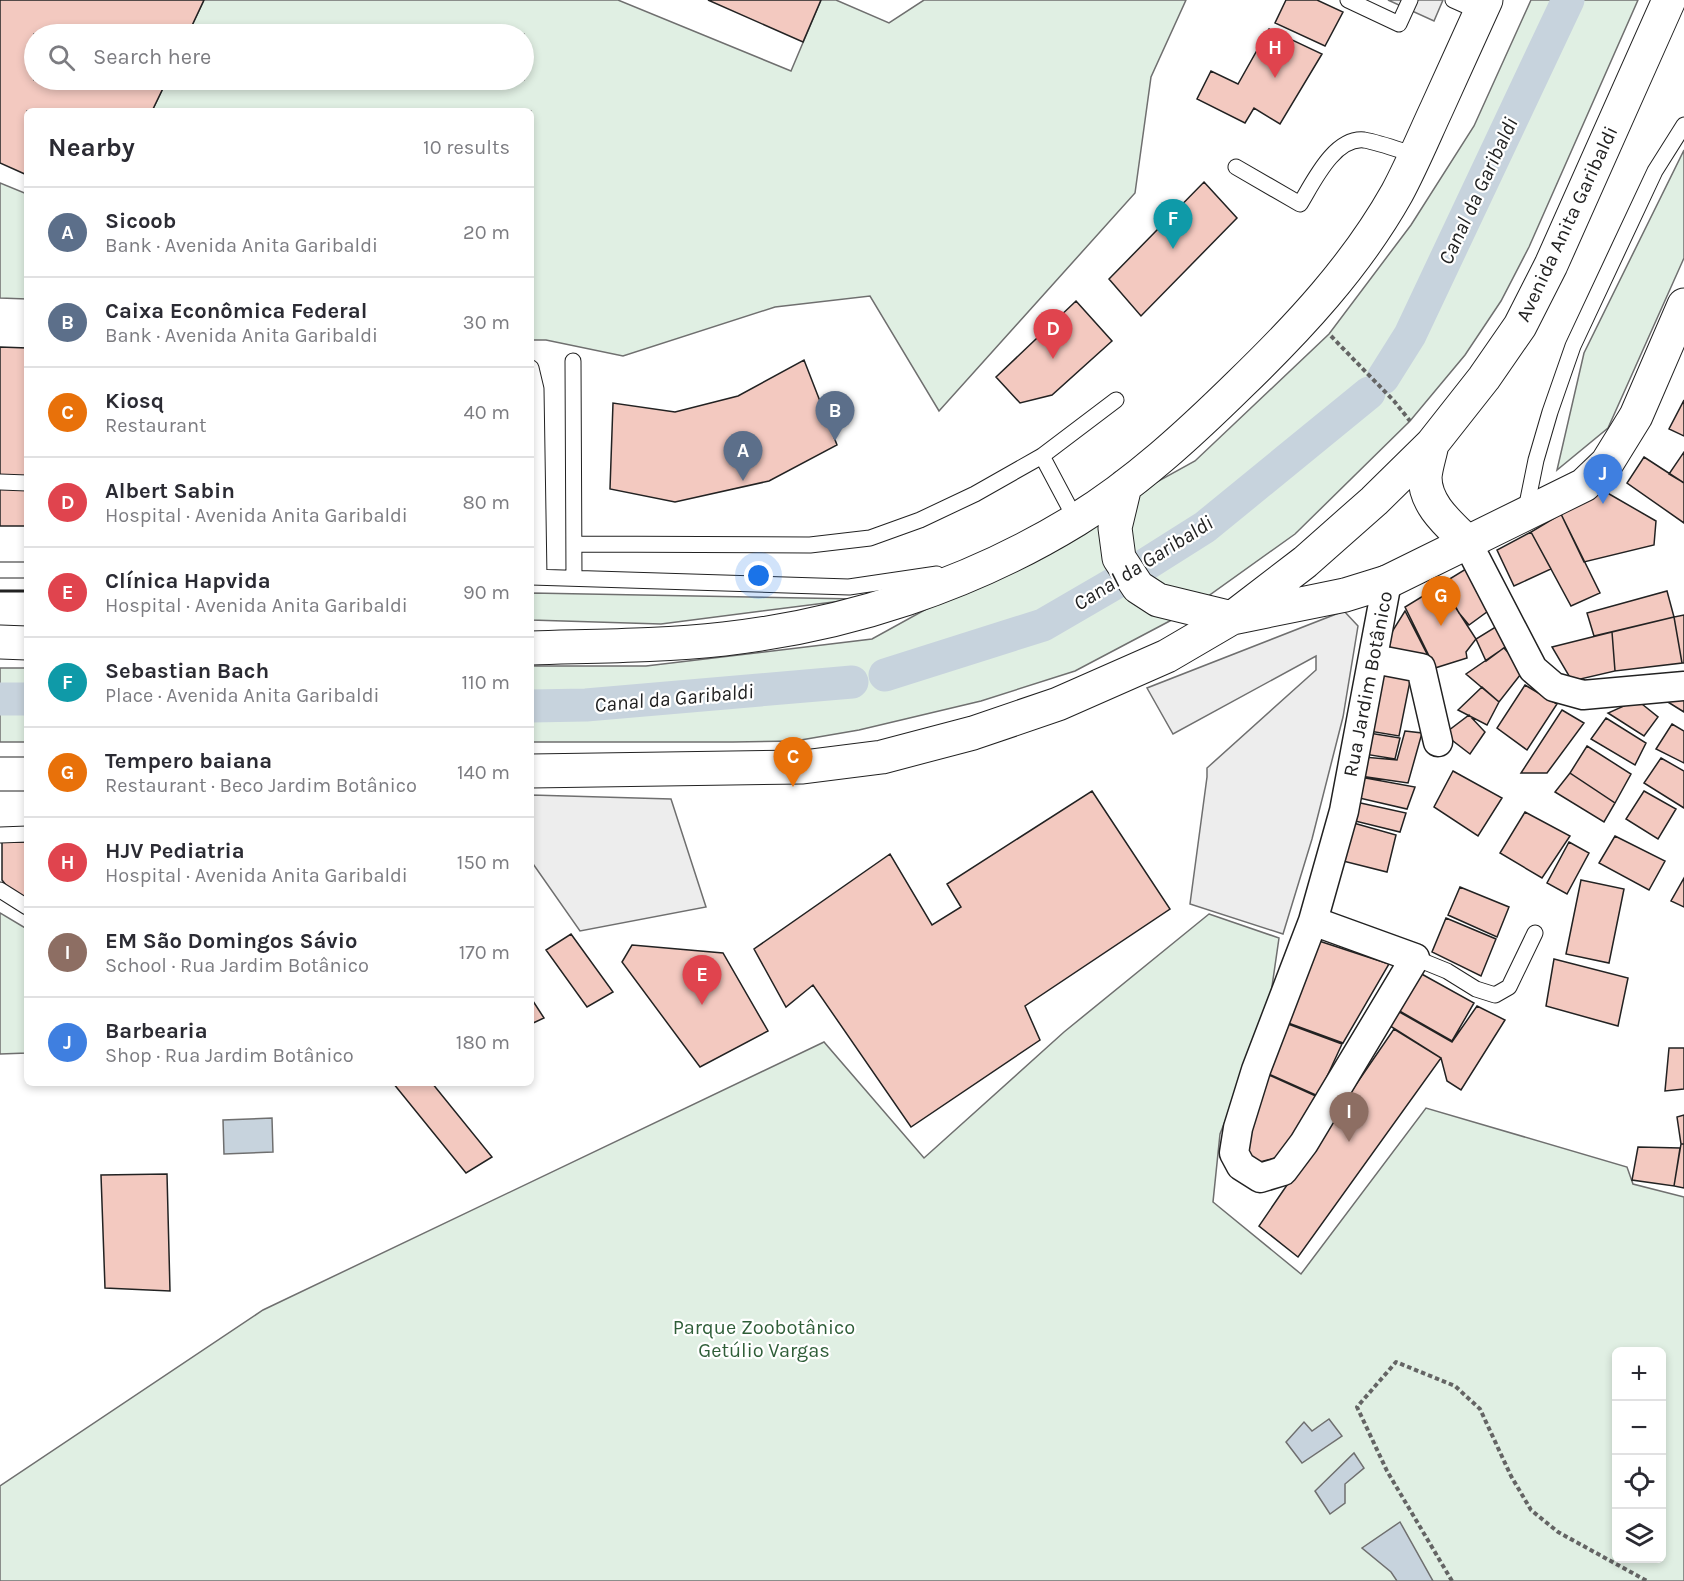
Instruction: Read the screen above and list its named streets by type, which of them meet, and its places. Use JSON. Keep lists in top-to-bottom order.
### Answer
{
  "streets": {
    "main road": ["Avenida Anita Garibaldi", "Rua Jardim Botânico"]
  },
  "water": ["Canal da Garibaldi"],
  "parks": ["Parque Zoobotânico Getúlio Vargas"],
  "page": {
    "search": "Search here",
    "pins": [
      "H",
      "F",
      "D",
      "B",
      "A",
      "J",
      "G",
      "C",
      "E",
      "I"
    ],
    "heading": ["Nearby", "10 results"],
    "list": [
      {
        "mark": "A",
        "name": "Sicoob",
        "note": "Bank · Avenida Anita Garibaldi",
        "value": "20 m"
      },
      {
        "mark": "B",
        "name": "Caixa Econômica Federal",
        "note": "Bank · Avenida Anita Garibaldi",
        "value": "30 m"
      },
      {
        "mark": "C",
        "name": "Kiosq",
        "note": "Restaurant",
        "value": "40 m"
      },
      {
        "mark": "D",
        "name": "Albert Sabin",
        "note": "Hospital · Avenida Anita Garibaldi",
        "value": "80 m"
      },
      {
        "mark": "E",
        "name": "Clínica Hapvida",
        "note": "Hospital · Avenida Anita Garibaldi",
        "value": "90 m"
      },
      {
        "mark": "F",
        "name": "Sebastian Bach",
        "note": "Place · Avenida Anita Garibaldi",
        "value": "110 m"
      },
      {
        "mark": "G",
        "name": "Tempero baiana",
        "note": "Restaurant · Beco Jardim Botânico",
        "value": "140 m"
      },
      {
        "mark": "H",
        "name": "HJV Pediatria",
        "note": "Hospital · Avenida Anita Garibaldi",
        "value": "150 m"
      },
      {
        "mark": "I",
        "name": "EM São Domingos Sávio",
        "note": "School · Rua Jardim Botânico",
        "value": "170 m"
      },
      {
        "mark": "J",
        "name": "Barbearia",
        "note": "Shop · Rua Jardim Botânico",
        "value": "180 m"
      }
    ],
    "map_buttons": ["+", "−"]
  }
}
